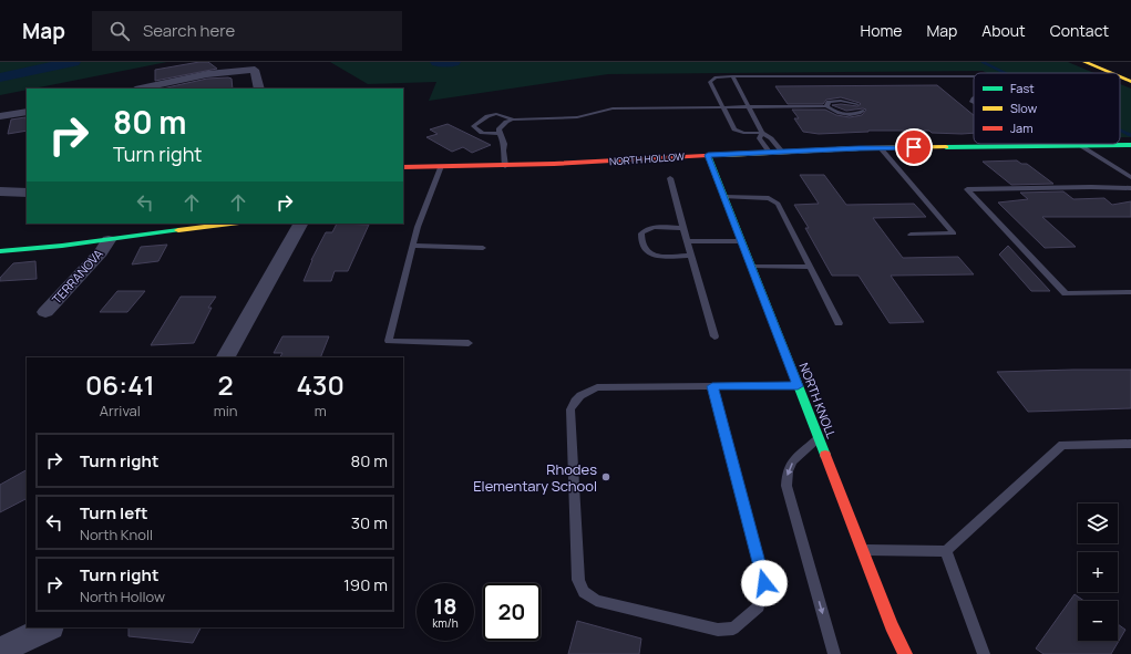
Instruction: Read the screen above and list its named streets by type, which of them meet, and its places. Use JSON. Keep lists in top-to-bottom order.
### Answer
{
  "streets": {
    "street": ["NORTH HOLLOW", "TERRANOVA", "NORTH KNOLL"]
  },
  "crossings": [
    ["NORTH HOLLOW", "NORTH KNOLL"]
  ],
  "places": ["Rhodes Elementary School"],
  "legend": ["Fast", "Slow", "Jam"],
  "page": {
    "header": "Map",
    "search": "Search here",
    "nav": [
      "Home",
      "Map",
      "About",
      "Contact"
    ],
    "turn": ["80 m", "Turn right"],
    "eta": [
      "06:41",
      "Arrival",
      "2",
      "min",
      "430",
      "m"
    ],
    "list": [
      {
        "name": "Turn right",
        "value": "80 m"
      },
      {
        "name": "Turn left",
        "note": "North Knoll",
        "value": "30 m"
      },
      {
        "name": "Turn right",
        "note": "North Hollow",
        "value": "190 m"
      }
    ],
    "map_buttons": ["+", "−"],
    "speed": "18 km/h",
    "limit": "20"
  }
}
